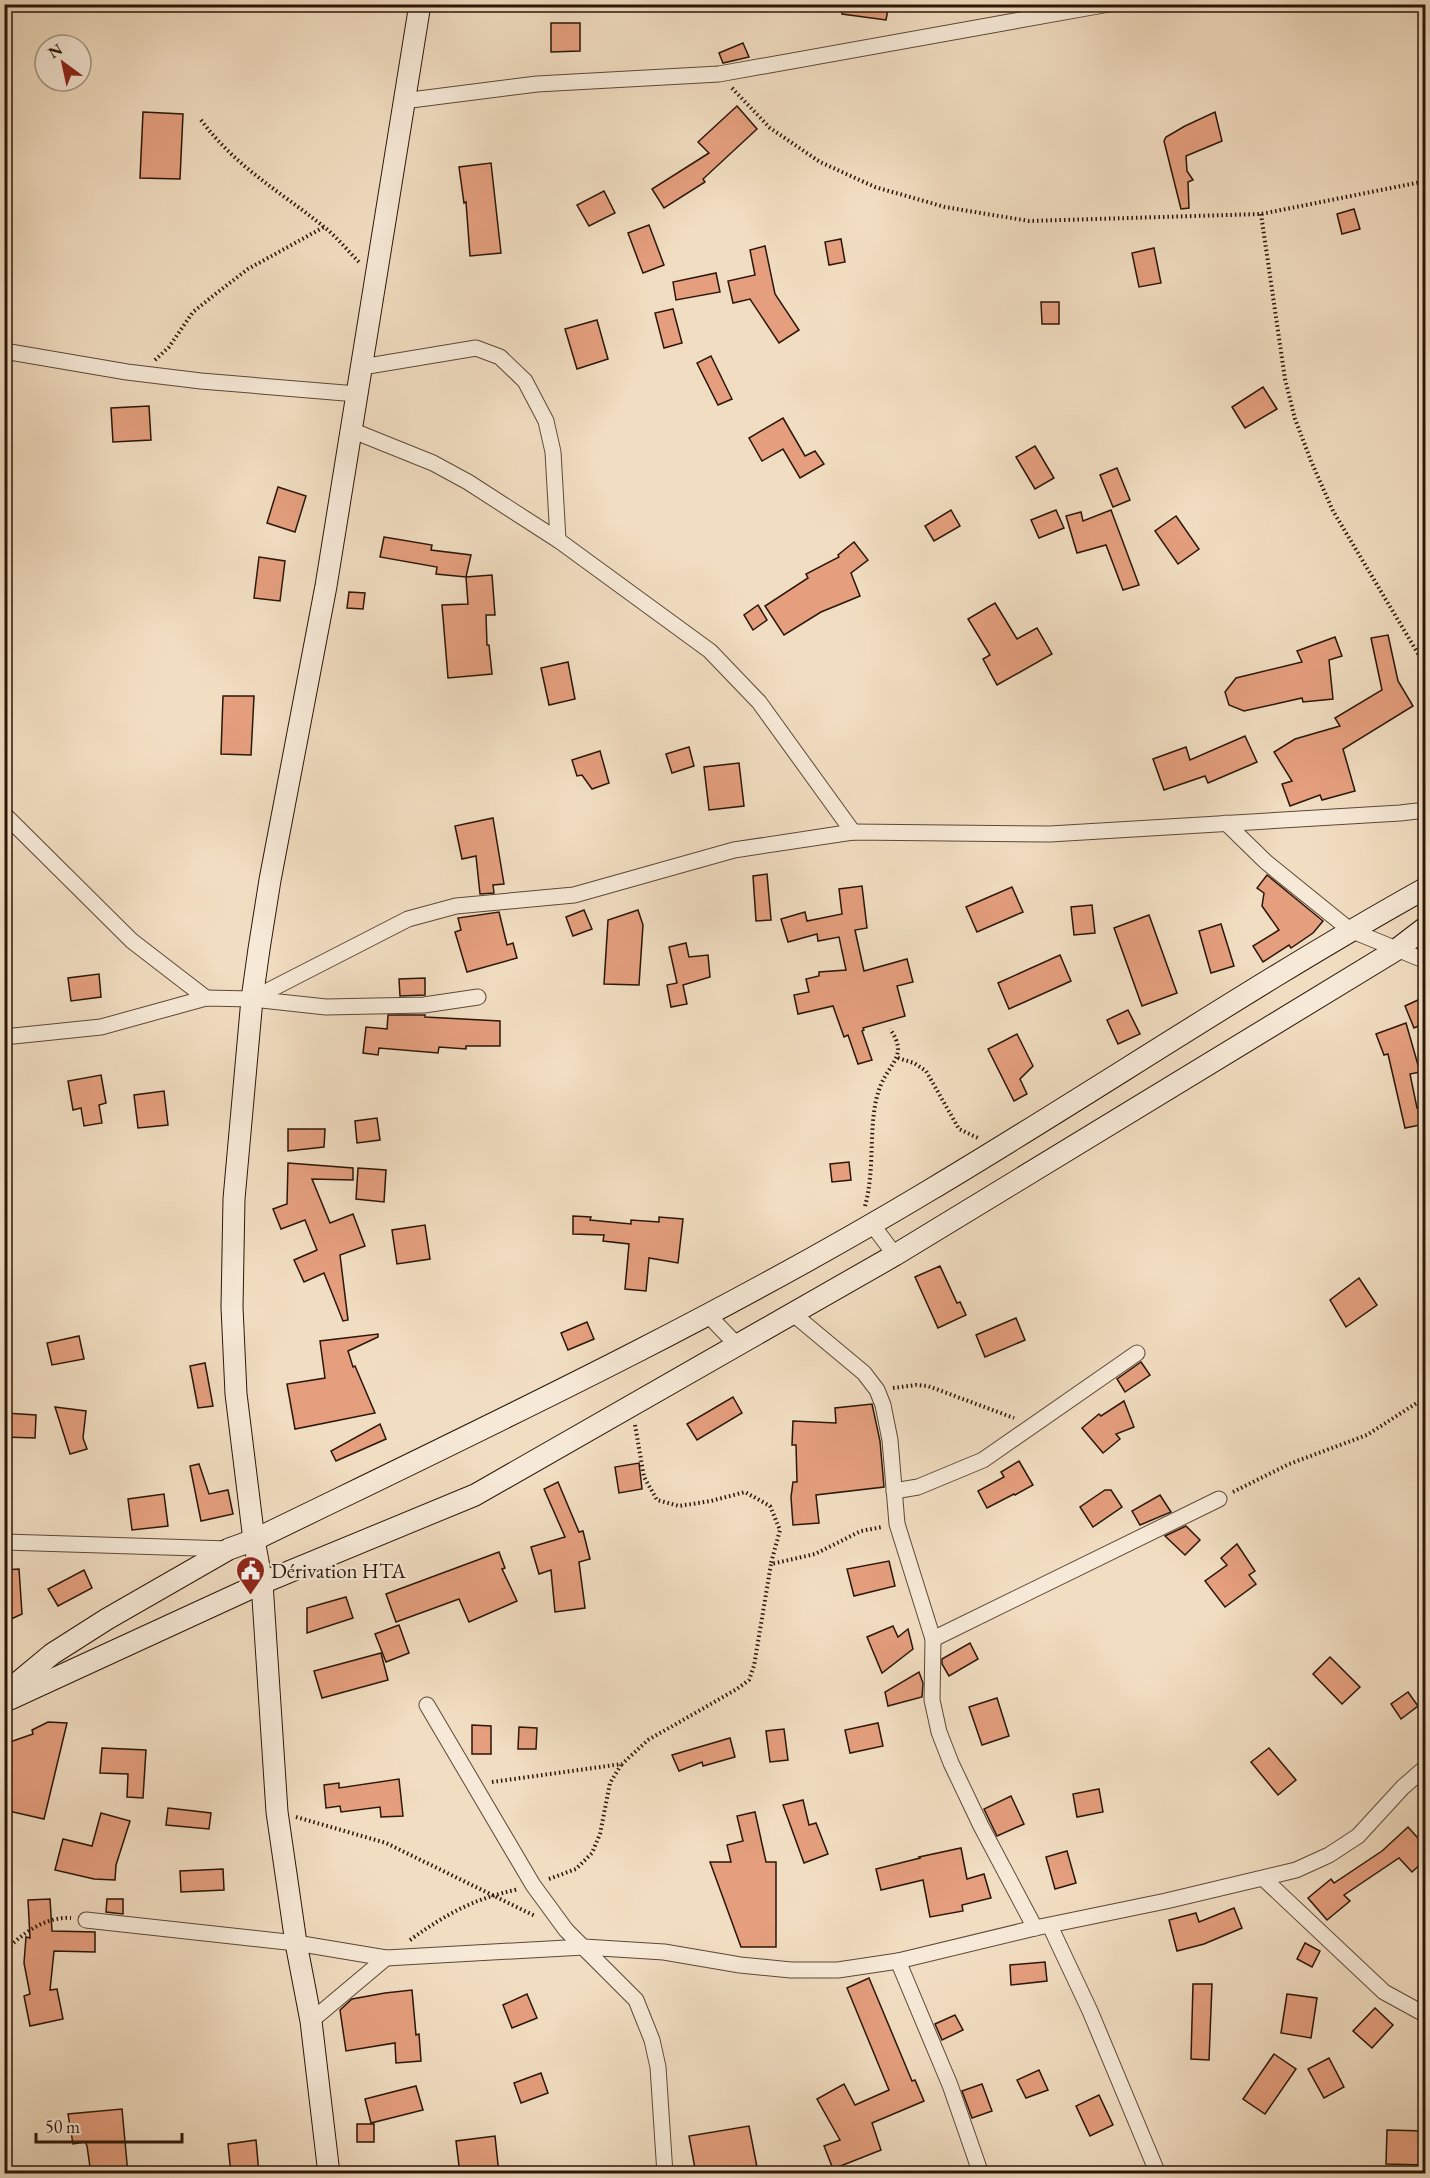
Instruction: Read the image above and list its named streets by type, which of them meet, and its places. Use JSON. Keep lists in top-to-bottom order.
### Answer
{
  "places": {
    "public building": ["Dérivation HTA"]
  },
  "scale_bar": "50 m",
  "north": "top left"
}
